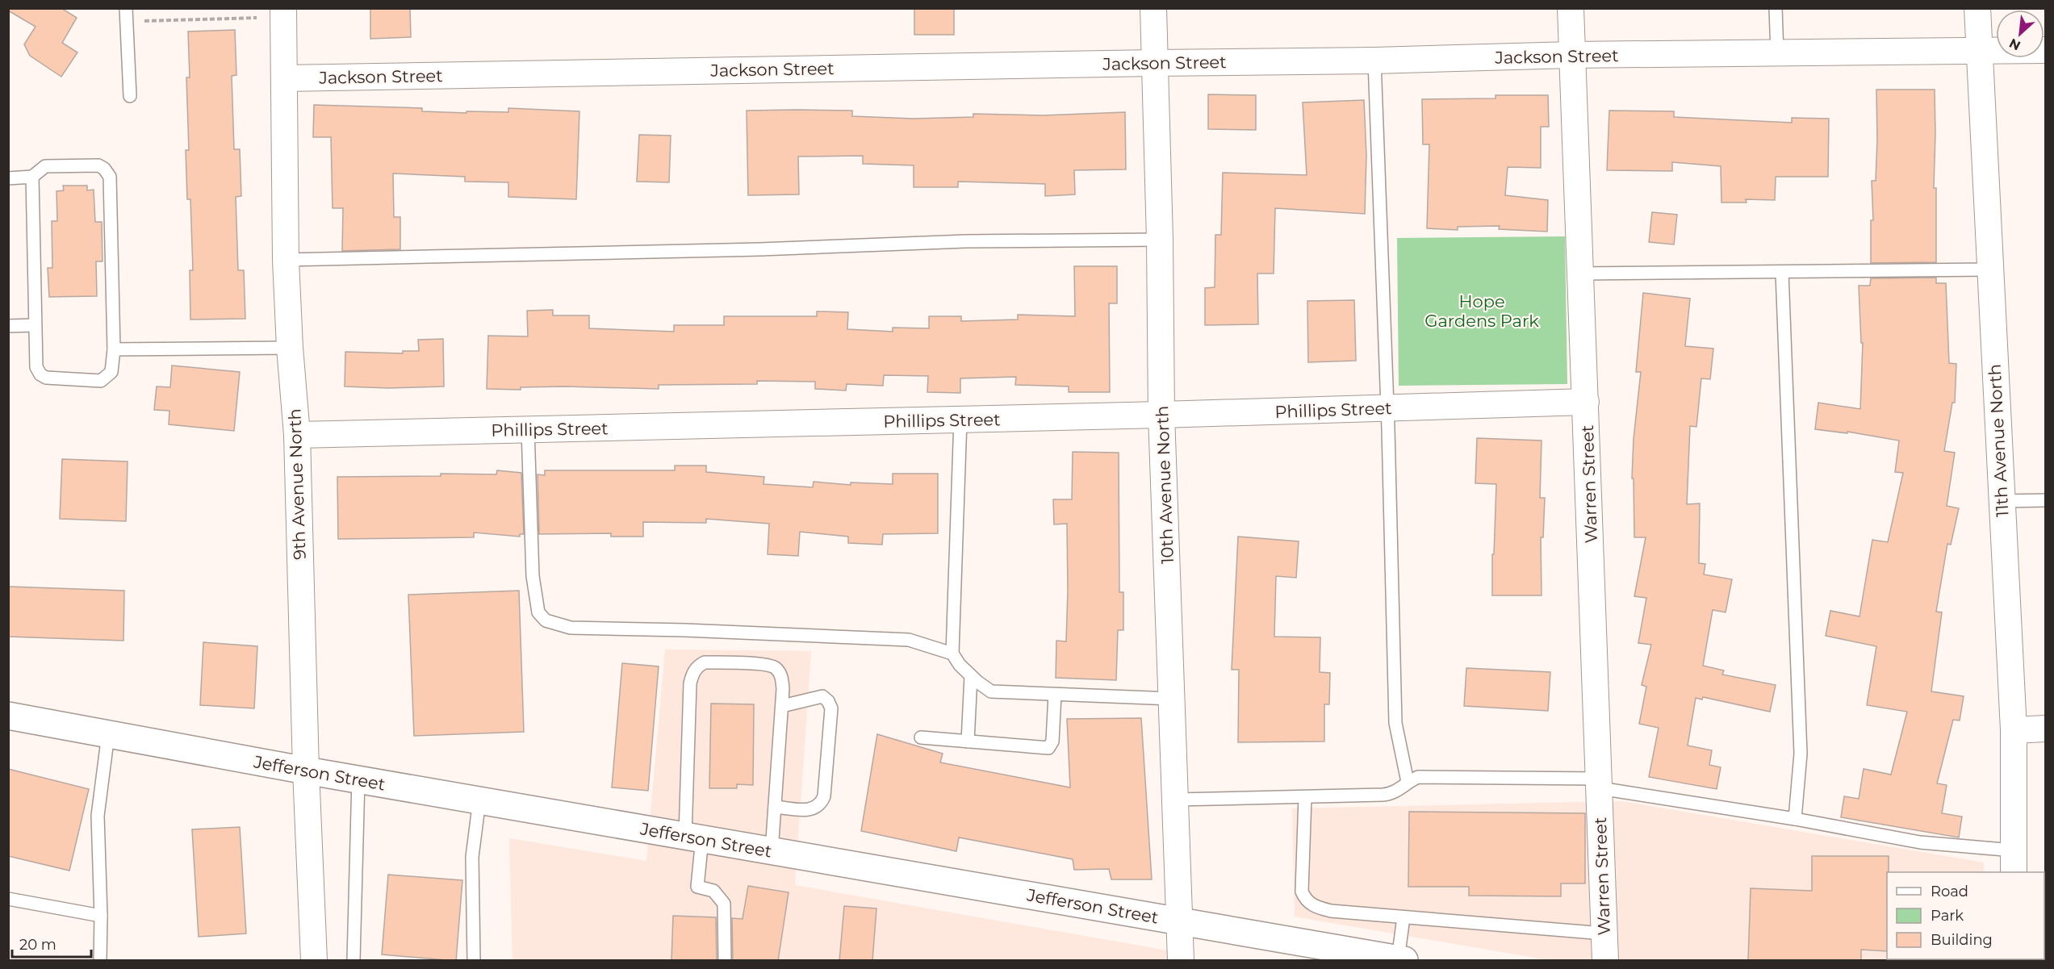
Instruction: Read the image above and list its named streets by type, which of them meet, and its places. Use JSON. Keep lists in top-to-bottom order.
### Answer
{
  "streets": {
    "main road": ["Jefferson Street"],
    "street": [
      "Jackson Street",
      "Phillips Street",
      "11th Avenue North",
      "9th Avenue North",
      "Warren Street",
      "10th Avenue North"
    ]
  },
  "crossings": [
    ["Jackson Street", "11th Avenue North"],
    ["Jackson Street", "9th Avenue North"],
    ["Jackson Street", "Warren Street"],
    ["Jackson Street", "10th Avenue North"],
    ["Phillips Street", "9th Avenue North"],
    ["Phillips Street", "Warren Street"],
    ["Phillips Street", "10th Avenue North"],
    ["9th Avenue North", "Jefferson Street"],
    ["10th Avenue North", "Jefferson Street"]
  ],
  "parks": ["Hope Gardens Park"],
  "legend": ["Road", "Park", "Building"],
  "scale_bar": "20 m",
  "north": "bottom left"
}
